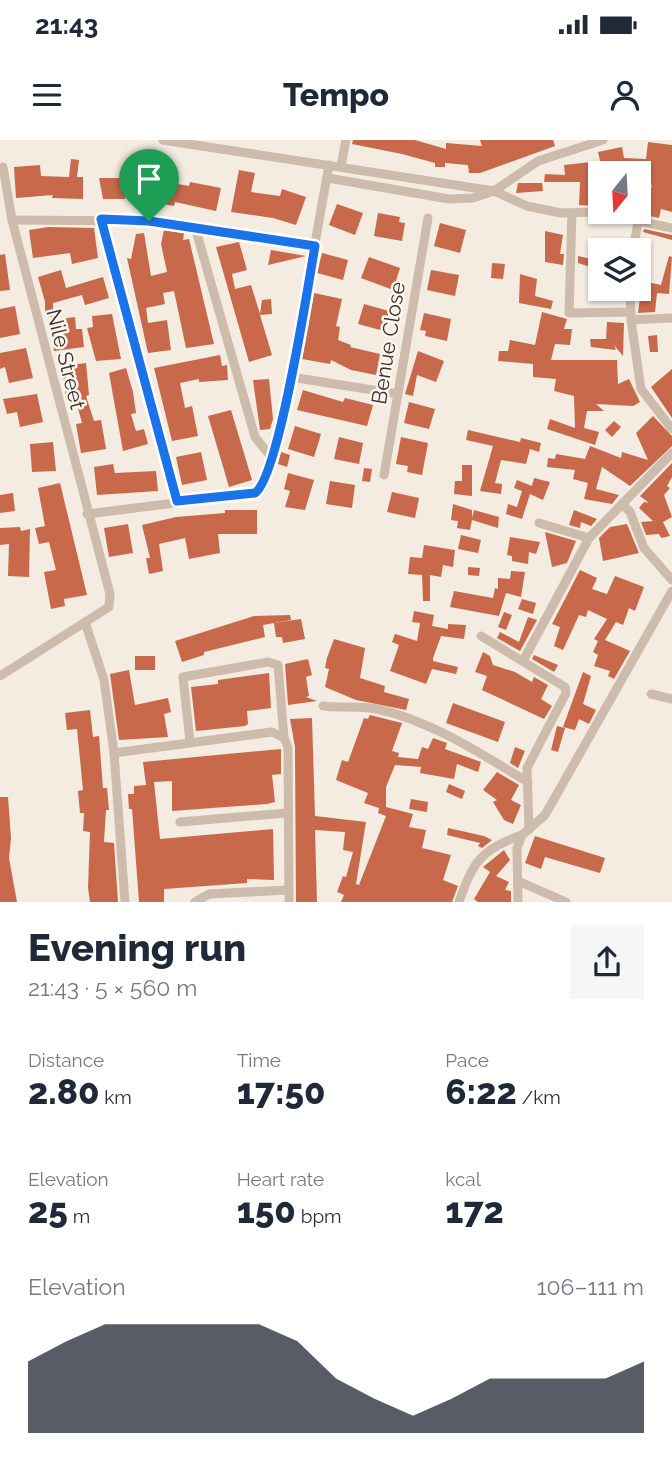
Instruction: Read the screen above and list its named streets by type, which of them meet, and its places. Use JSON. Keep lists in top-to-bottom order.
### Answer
{
  "streets": {
    "street": ["Benue Close", "Nile Street"]
  },
  "north": "bottom",
  "page": {
    "status": "21:43",
    "header": "Tempo",
    "heading": ["Evening run", "21:43 · 5 × 560 m"],
    "stats": [
      ["Distance", "2.80 km"],
      ["Time", "17:50"],
      ["Pace", "6:22 /km"],
      ["Elevation", "25 m"],
      ["Heart rate", "150 bpm"],
      ["kcal", "172"]
    ],
    "chart": ["Elevation", "106–111 m"]
  }
}
